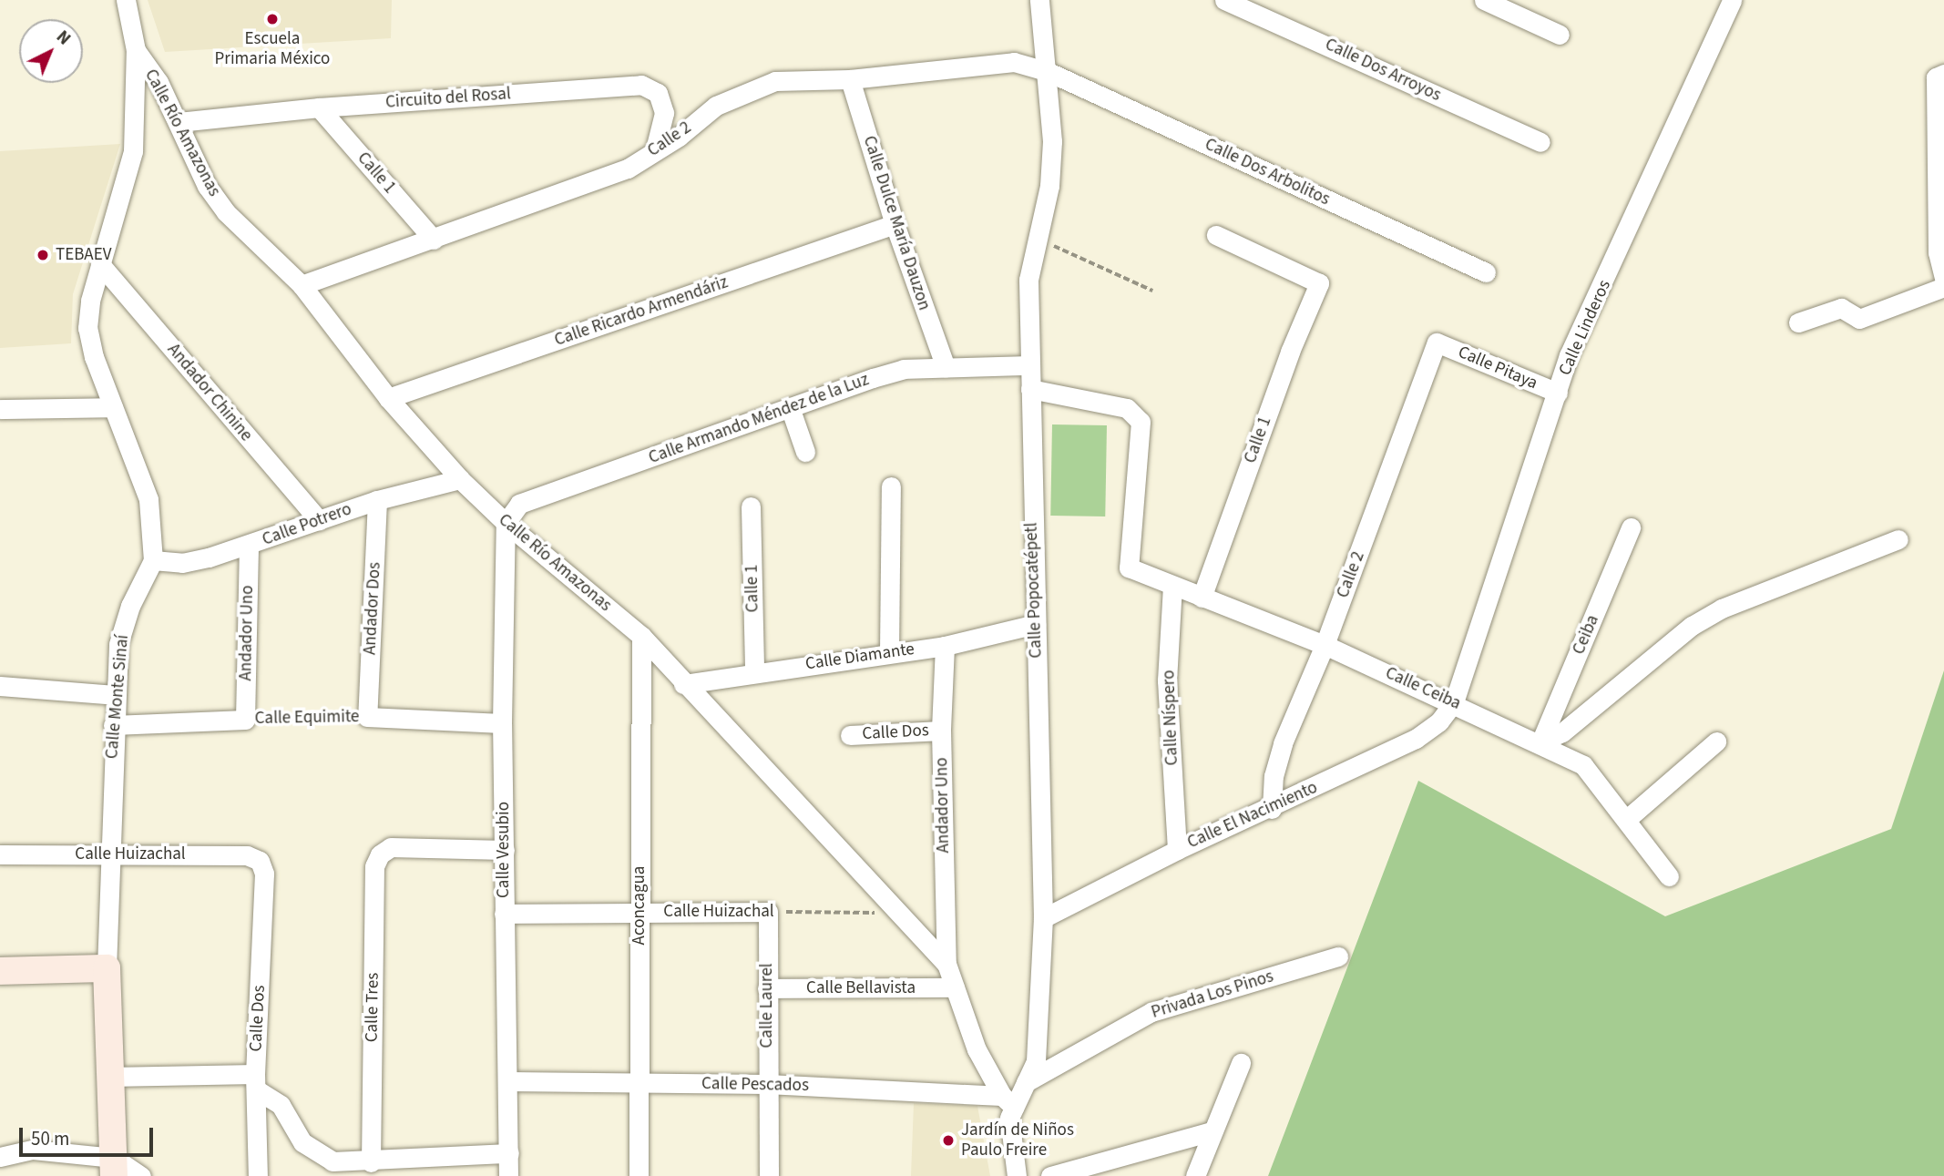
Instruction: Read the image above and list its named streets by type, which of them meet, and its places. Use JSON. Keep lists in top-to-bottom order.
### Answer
{
  "streets": {
    "main road": ["Calle Monte Sinaí"],
    "street": [
      "Calle Dos Arroyos",
      "Circuito del Rosal",
      "Calle Río Amazonas",
      "Calle 2",
      "Calle Dos Arbolitos",
      "Calle 1",
      "Calle Dulce María Dauzon",
      "Calle Ricardo Armendáriz",
      "Calle Linderos",
      "Calle Pitaya",
      "Andador Chinine",
      "Calle Armando Méndez de la Luz",
      "Calle Potrero",
      "Calle Popocatépetl",
      "Andador Dos",
      "Andador Uno",
      "Ceiba",
      "Calle Diamante",
      "Calle Ceiba",
      "Calle Equimite",
      "Calle Níspero",
      "Calle Dos",
      "Calle El Nacimiento",
      "Calle Vesubio",
      "Calle Huizachal",
      "Aconcagua",
      "Calle Bellavista",
      "Privada Los Pinos",
      "Calle Laurel",
      "Calle Tres",
      "Calle Pescados"
    ]
  },
  "crossings": [
    ["Circuito del Rosal", "Calle Río Amazonas"],
    ["Circuito del Rosal", "Calle 2"],
    ["Circuito del Rosal", "Calle 1"],
    ["Calle Río Amazonas", "Calle 2"],
    ["Calle Río Amazonas", "Calle Ricardo Armendáriz"],
    ["Calle Río Amazonas", "Calle Armando Méndez de la Luz"],
    ["Calle Río Amazonas", "Calle Potrero"],
    ["Calle Río Amazonas", "Calle Popocatépetl"],
    ["Calle Río Amazonas", "Andador Uno"],
    ["Calle Río Amazonas", "Calle Diamante"],
    ["Calle Río Amazonas", "Calle Vesubio"],
    ["Calle Río Amazonas", "Calle Huizachal"],
    ["Calle Río Amazonas", "Aconcagua"],
    ["Calle Río Amazonas", "Calle Bellavista"],
    ["Calle Río Amazonas", "Calle Pescados"],
    ["Calle 2", "Calle Dos Arbolitos"],
    ["Calle 2", "Calle 1"],
    ["Calle 2", "Calle Dulce María Dauzon"],
    ["Calle 2", "Calle Pitaya"],
    ["Calle 2", "Calle Popocatépetl"],
    ["Calle 2", "Calle Ceiba"],
    ["Calle 2", "Calle El Nacimiento"],
    ["Calle Dos Arbolitos", "Calle Popocatépetl"],
    ["Calle 1", "Calle Diamante"],
    ["Calle 1", "Calle Ceiba"],
    ["Calle Dulce María Dauzon", "Calle Ricardo Armendáriz"],
    ["Calle Dulce María Dauzon", "Calle Armando Méndez de la Luz"],
    ["Calle Linderos", "Calle Pitaya"],
    ["Calle Linderos", "Calle Ceiba"],
    ["Calle Linderos", "Calle El Nacimiento"],
    ["Andador Chinine", "Calle Potrero"],
    ["Calle Armando Méndez de la Luz", "Calle Popocatépetl"],
    ["Calle Armando Méndez de la Luz", "Calle Vesubio"],
    ["Calle Potrero", "Andador Dos"],
    ["Calle Potrero", "Andador Uno"],
    ["Calle Potrero", "Calle Monte Sinaí"],
    ["Calle Popocatépetl", "Calle Diamante"],
    ["Calle Popocatépetl", "Calle Ceiba"],
    ["Calle Popocatépetl", "Calle El Nacimiento"],
    ["Calle Popocatépetl", "Privada Los Pinos"],
    ["Calle Popocatépetl", "Calle Pescados"],
    ["Andador Dos", "Calle Equimite"],
    ["Andador Uno", "Calle Diamante"],
    ["Andador Uno", "Calle Equimite"],
    ["Andador Uno", "Calle Dos"],
    ["Ceiba", "Calle Ceiba"],
    ["Calle Ceiba", "Calle Níspero"],
    ["Calle Ceiba", "Calle El Nacimiento"],
    ["Calle Monte Sinaí", "Calle Equimite"],
    ["Calle Monte Sinaí", "Calle Huizachal"],
    ["Calle Equimite", "Calle Vesubio"],
    ["Calle Níspero", "Calle El Nacimiento"],
    ["Calle Dos", "Calle Huizachal"],
    ["Calle Vesubio", "Calle Huizachal"],
    ["Calle Vesubio", "Calle Tres"],
    ["Calle Vesubio", "Calle Pescados"],
    ["Calle Huizachal", "Aconcagua"],
    ["Calle Huizachal", "Calle Laurel"],
    ["Aconcagua", "Calle Pescados"],
    ["Calle Bellavista", "Calle Laurel"],
    ["Calle Laurel", "Calle Pescados"]
  ],
  "places": ["Escuela Primaria México", "TEBAEV", "Jardín de Niños Paulo Freire"],
  "scale_bar": "50 m",
  "north": "top right"
}
